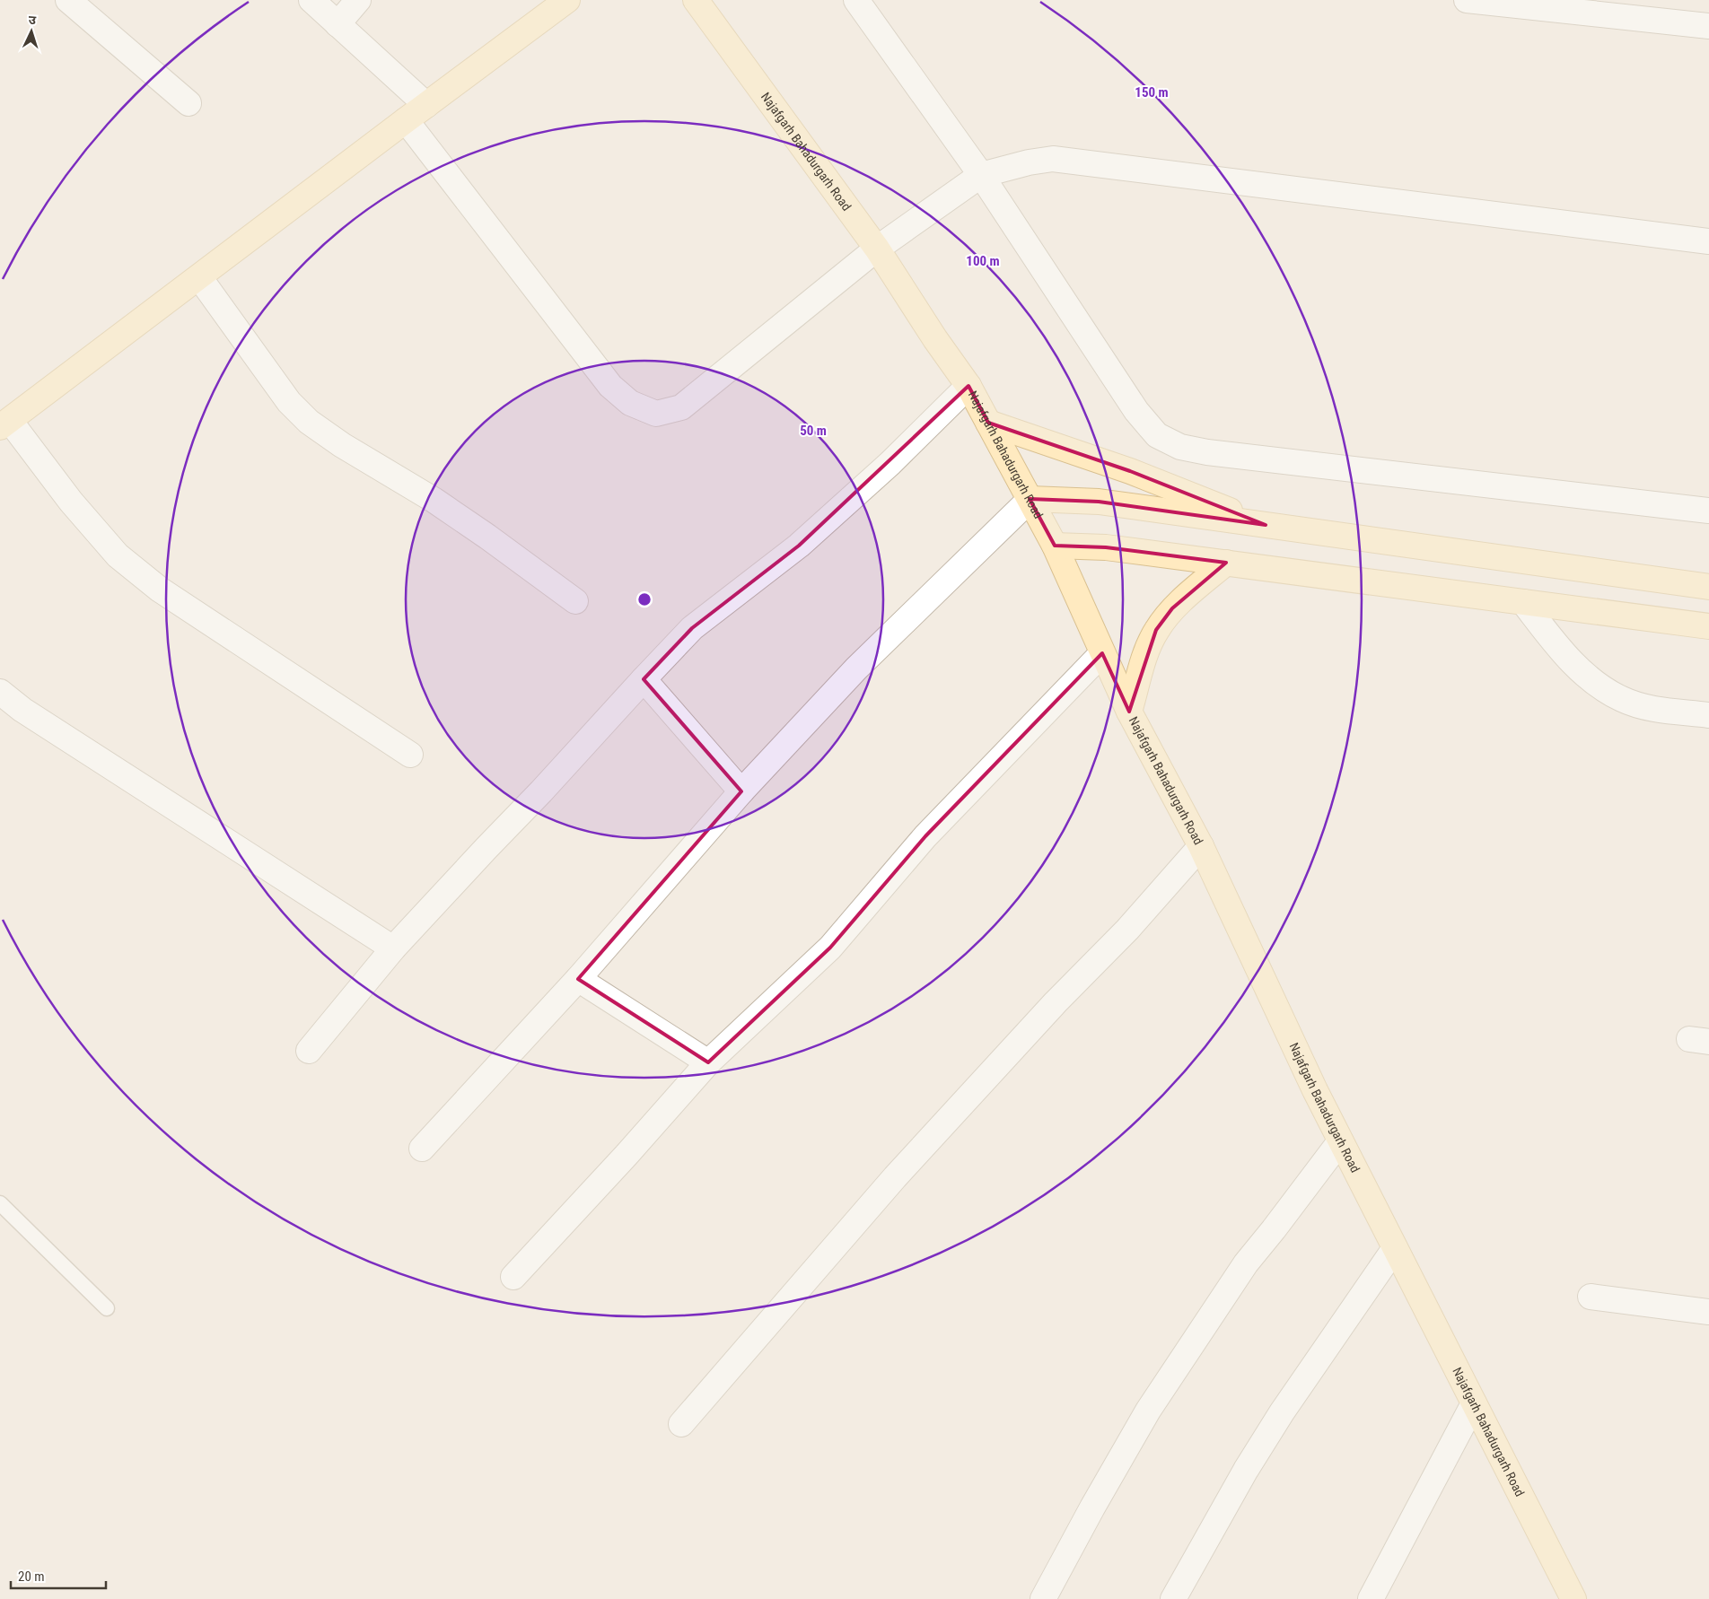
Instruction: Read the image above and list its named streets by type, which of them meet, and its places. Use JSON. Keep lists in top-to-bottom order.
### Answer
{
  "streets": {
    "street": ["Najafgarh Bahadurgarh Road"]
  },
  "scale_bar": "20 m",
  "north": "top",
  "rings": ["150 m", "100 m", "50 m"]
}
